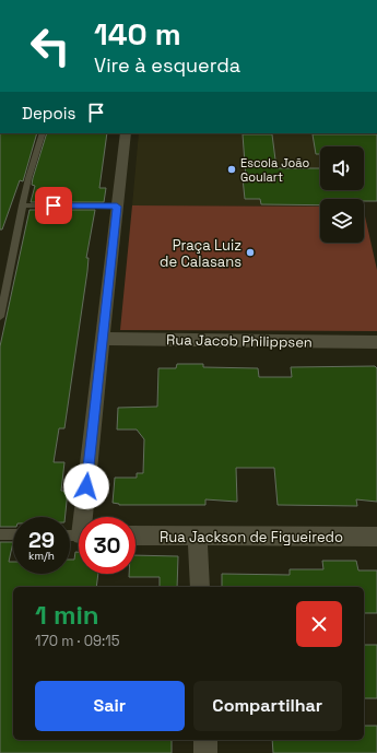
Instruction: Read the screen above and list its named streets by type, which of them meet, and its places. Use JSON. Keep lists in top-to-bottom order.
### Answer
{
  "streets": {
    "street": ["Rua Jacob Philippsen", "Rua Jackson de Figueiredo"]
  },
  "places": ["Escola João Goulart", "Praça Luiz de Calasans"],
  "page": {
    "turn": ["140 m", "Vire à esquerda"],
    "then": "Depois",
    "speed": "29 km/h",
    "limit": "30",
    "heading": ["1 min", "170 m · 09:15"],
    "buttons": ["Sair", "Compartilhar"]
  }
}
